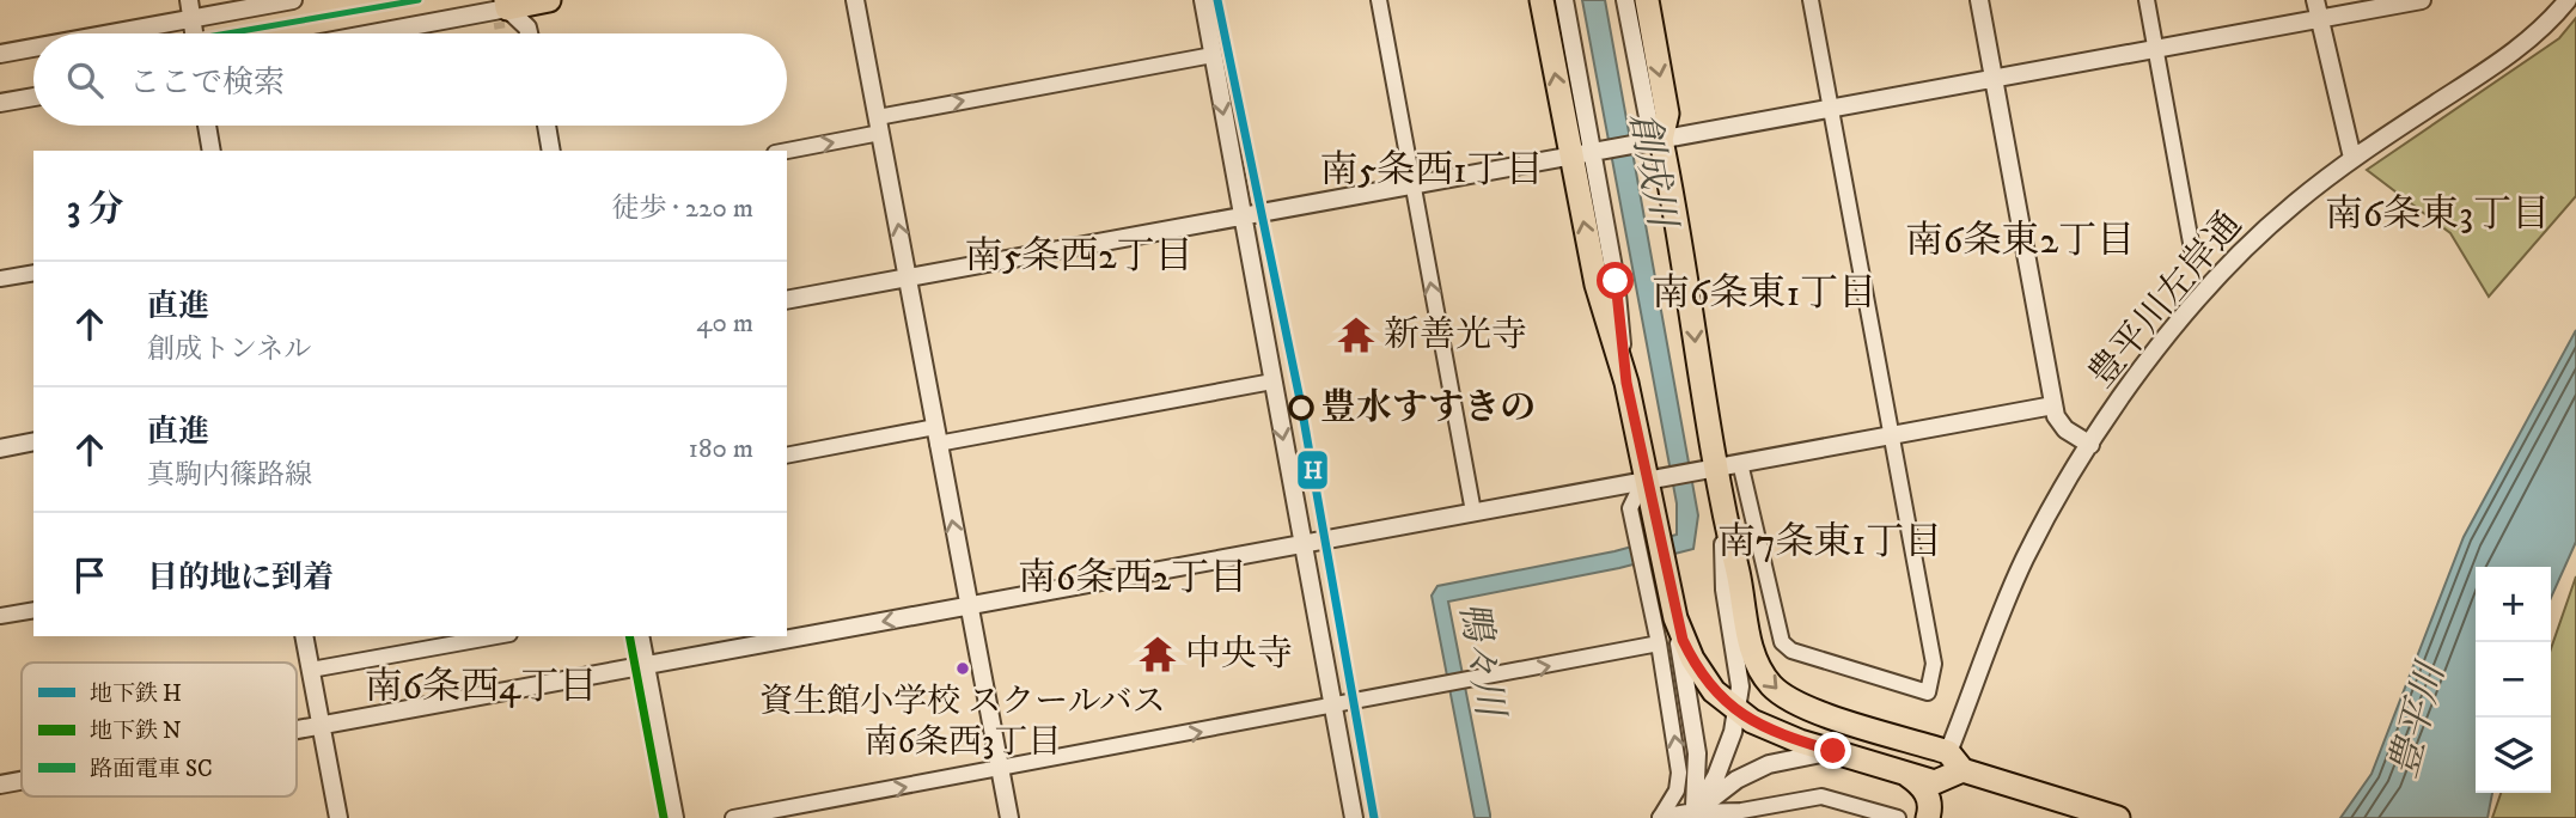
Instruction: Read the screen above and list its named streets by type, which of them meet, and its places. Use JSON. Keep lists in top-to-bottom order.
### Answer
{
  "streets": {
    "street": ["豊平川左岸通"]
  },
  "districts": [
    "南5条西1丁目",
    "南6条東3丁目",
    "南6条東2丁目",
    "南5条西2丁目",
    "南6条東1丁目",
    "南7条東1丁目",
    "南6条西2丁目",
    "南6条西4丁目"
  ],
  "water": ["創成川", "鴨々川", "豊平川"],
  "places": {
    "temple": ["新善光寺", "中央寺"],
    "other": ["豊水すすきの", "資生館小学校 スクールバス 南6条西3丁目"]
  },
  "lines": ["metro line H", "tram line SC", "metro line N"],
  "legend": ["地下鉄 H", "地下鉄 N", "路面電車 SC"],
  "page": {
    "search": "ここで検索",
    "heading": ["3 分", "徒歩 · 220 m"],
    "list": [
      ["直進", "創成トンネル", "40 m"],
      ["直進", "真駒内篠路線", "180 m"],
      "目的地に到着"
    ],
    "map_buttons": ["+", "−"]
  }
}
